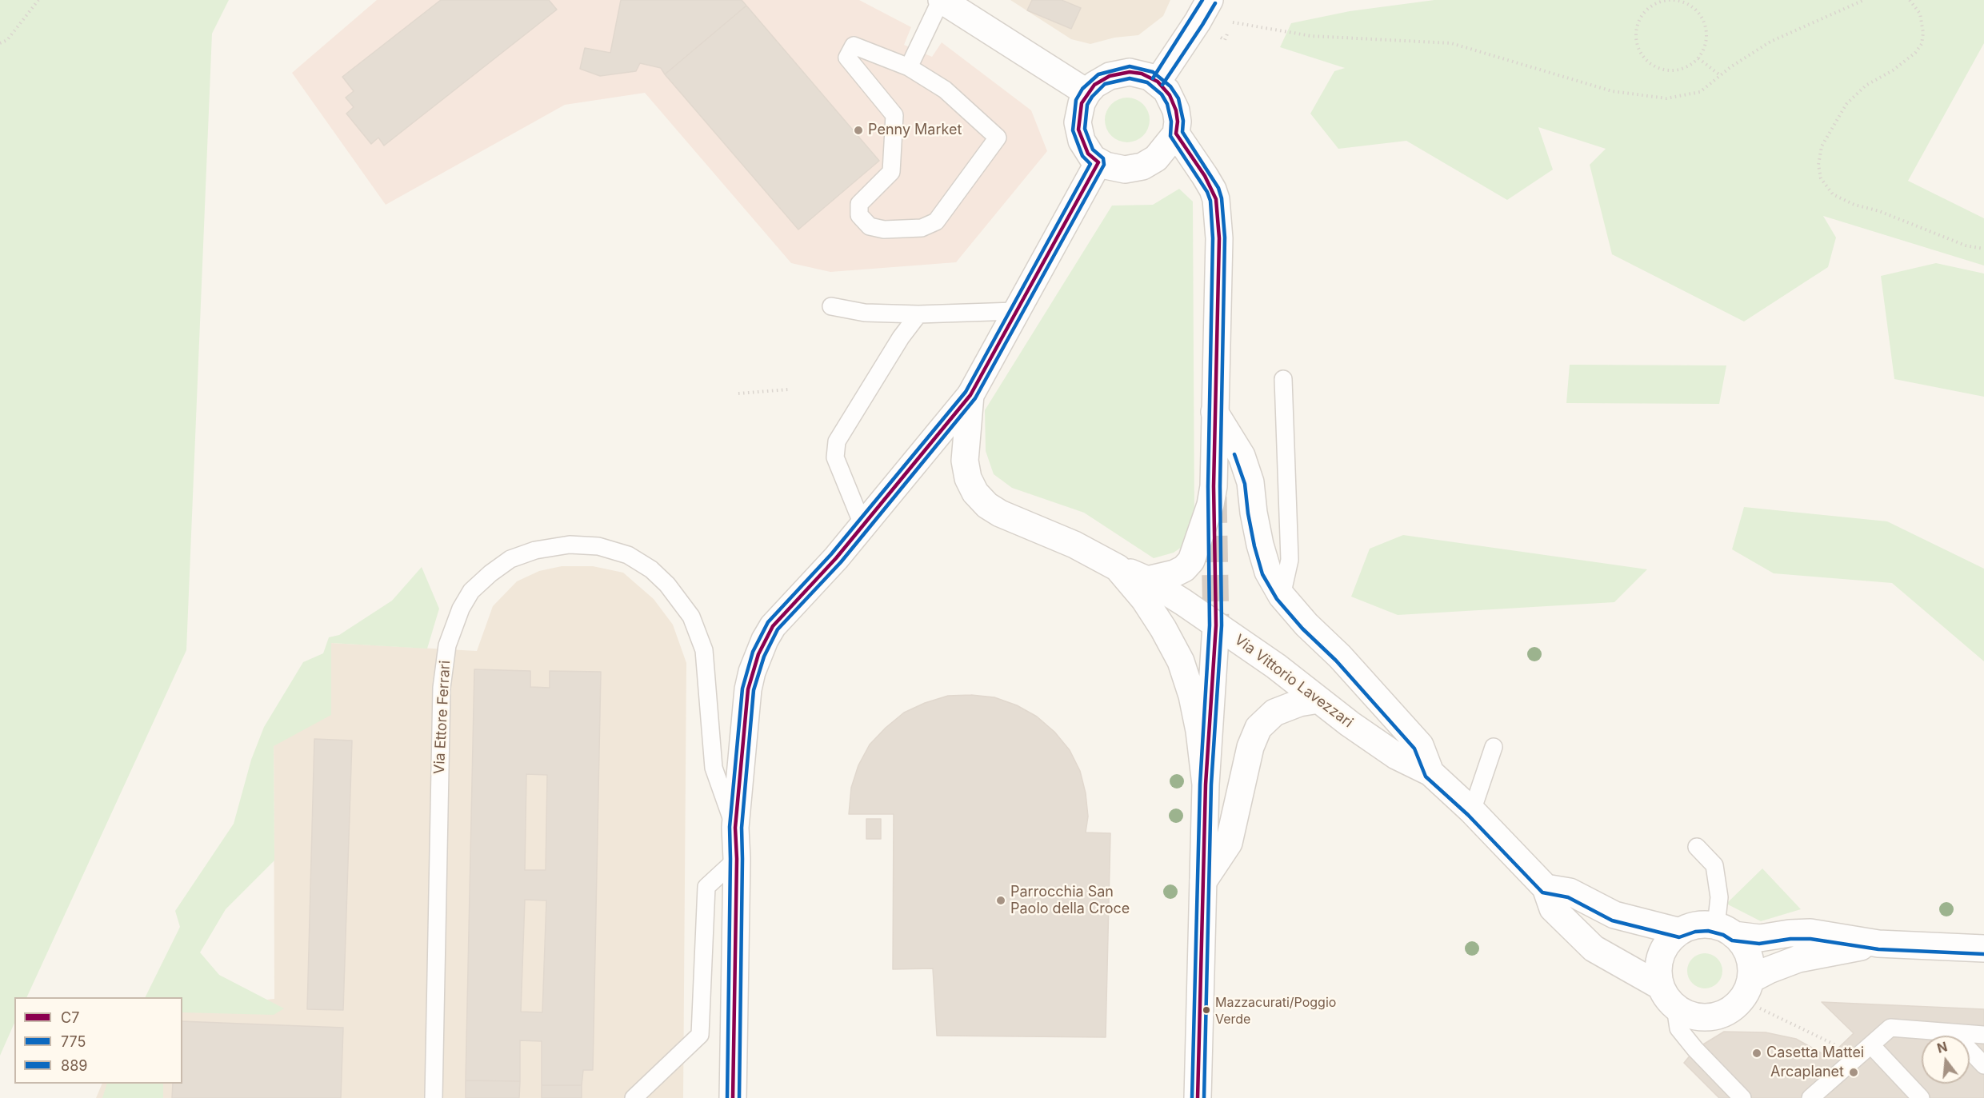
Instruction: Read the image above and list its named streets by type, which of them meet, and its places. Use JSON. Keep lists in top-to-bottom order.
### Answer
{
  "streets": {
    "street": ["Via Vittorio Lavezzari"],
    "lane": ["Via Ettore Ferrari"]
  },
  "places": [
    "Penny Market",
    "Parrocchia San Paolo della Croce",
    "Mazzacurati/Poggio Verde",
    "Casetta Mattei",
    "Arcaplanet"
  ],
  "lines": ["transit line 889", "transit line 775", "transit line C7"],
  "legend": ["C7", "775", "889"],
  "north": "top"
}
